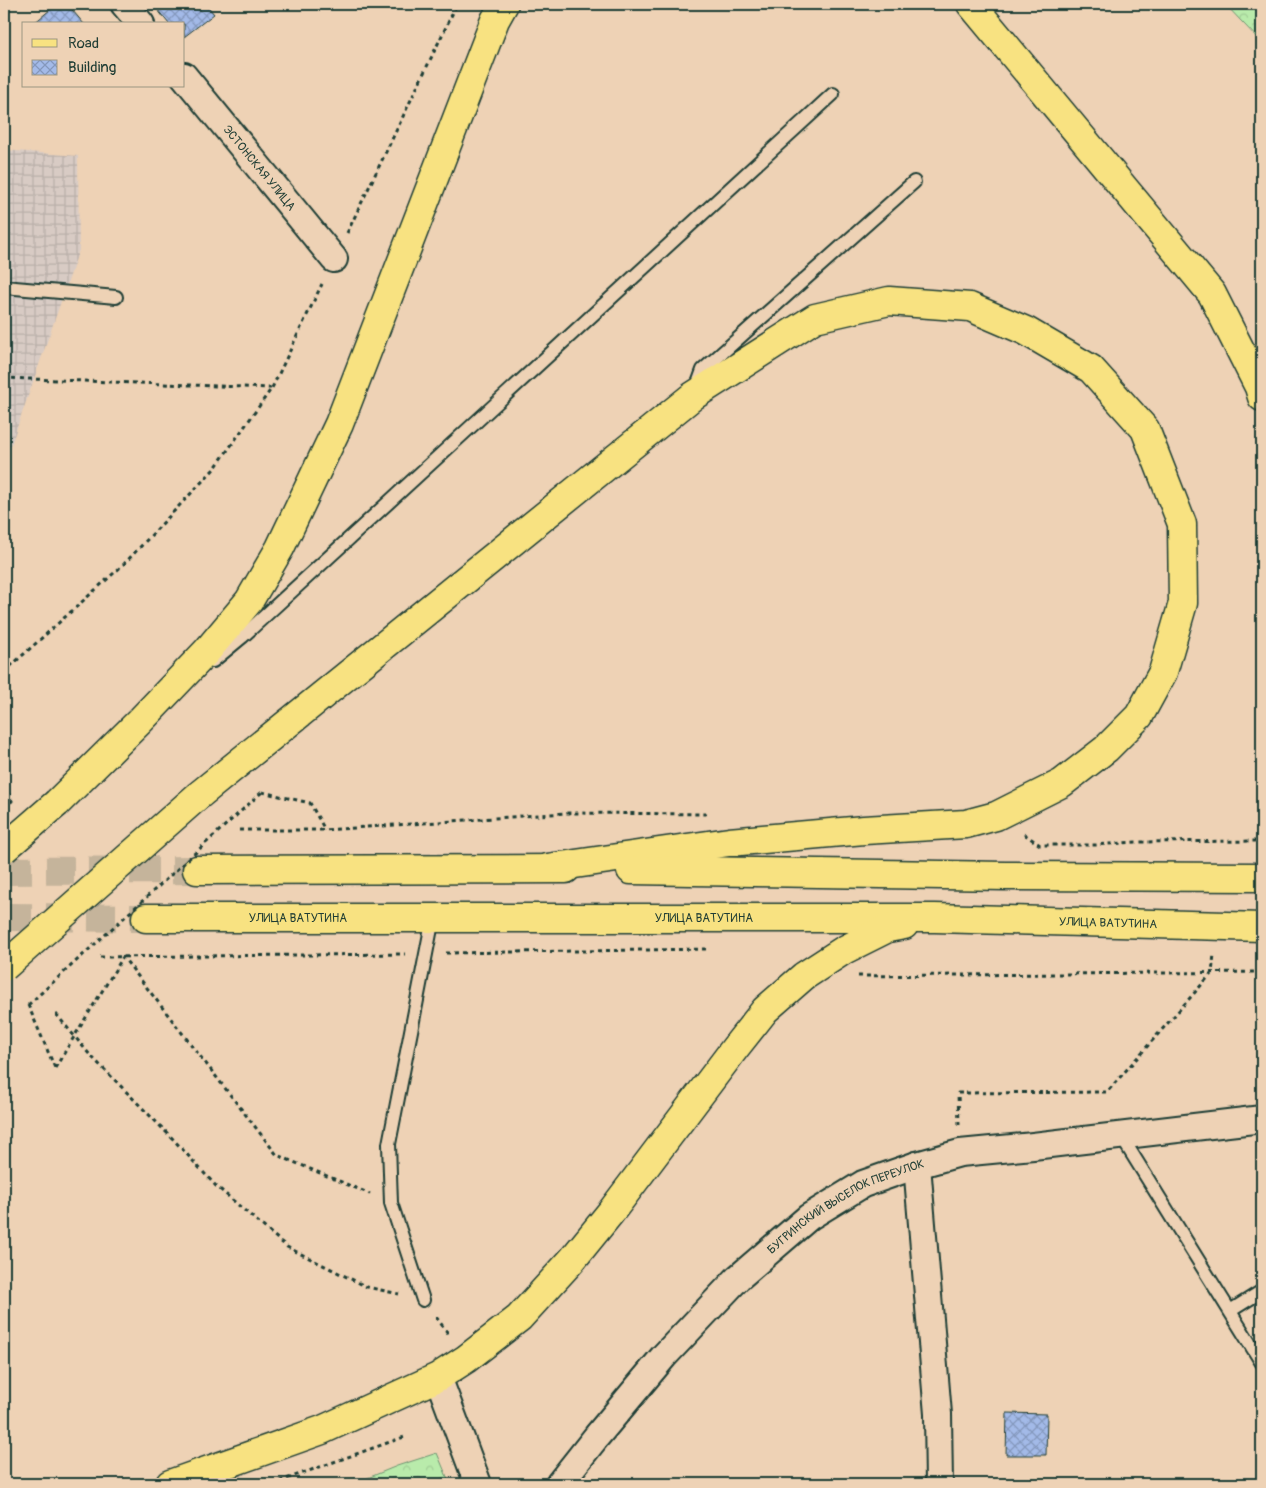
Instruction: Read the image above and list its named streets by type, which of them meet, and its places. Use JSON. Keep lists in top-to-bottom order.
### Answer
{
  "streets": {
    "main road": ["УЛИЦА ВАТУТИНА"],
    "street": ["ЭСТОНСКАЯ УЛИЦА", "БУГРИНСКИЙ ВЫСЕЛОК ПЕРЕУЛОК"]
  },
  "legend": ["Road", "Building"]
}
